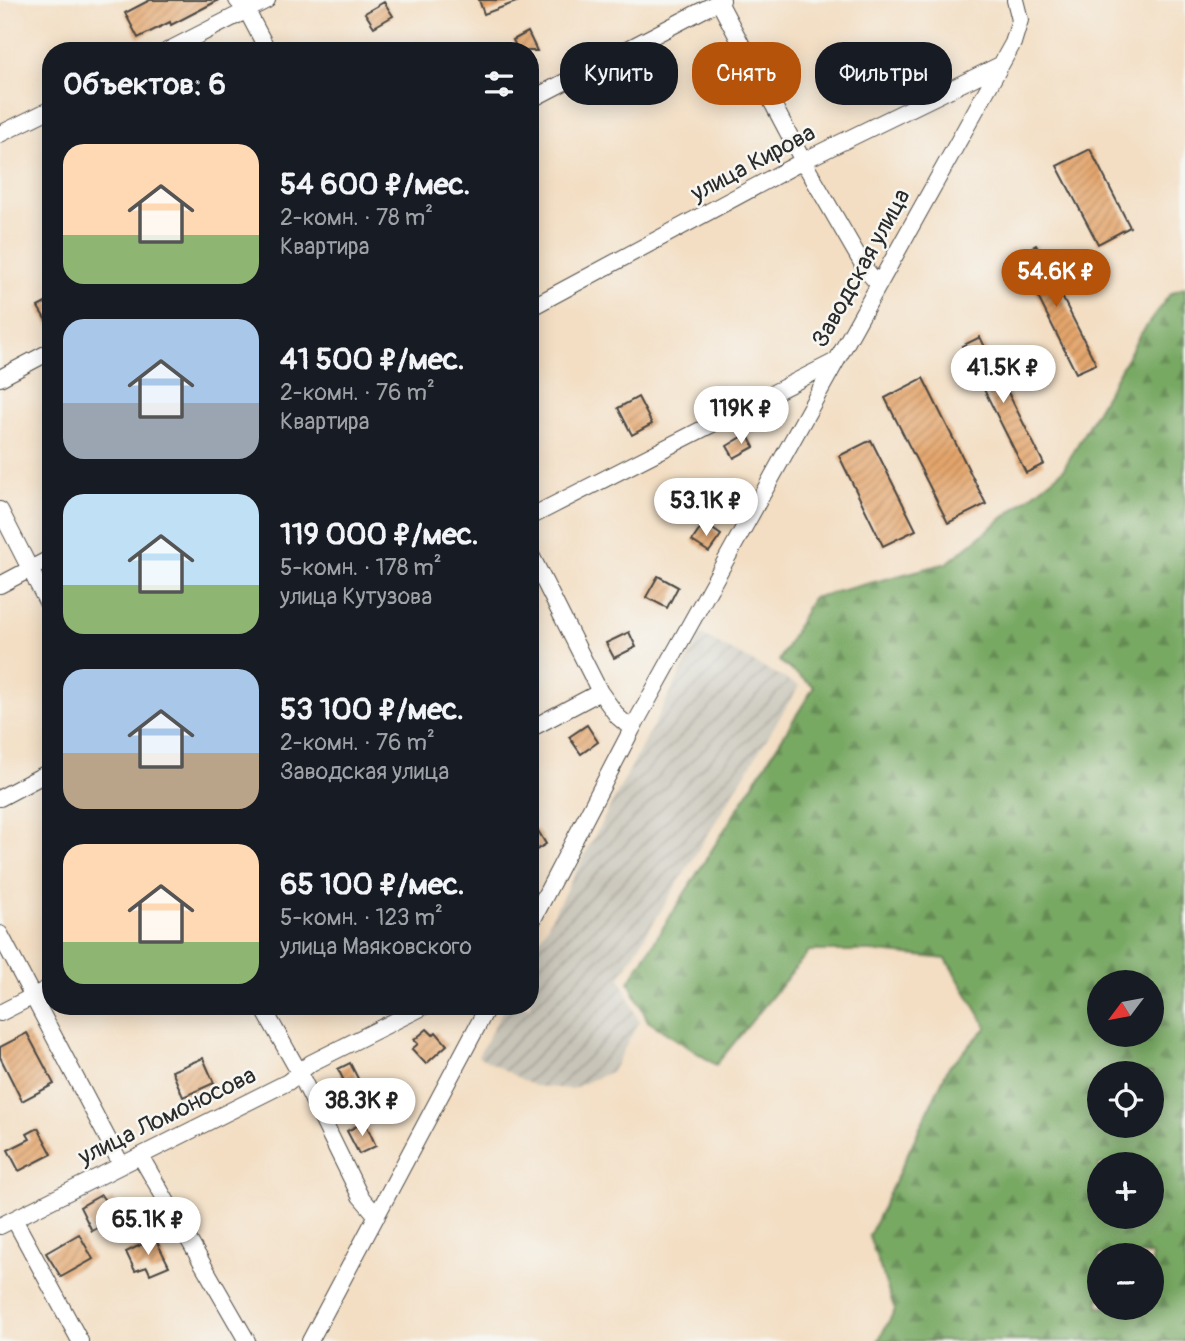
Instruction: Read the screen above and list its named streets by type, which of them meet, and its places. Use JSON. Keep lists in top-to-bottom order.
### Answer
{
  "streets": {
    "street": ["улица Кирова", "Заводская улица", "улица Ломоносова"]
  },
  "crossings": [
    ["улица Кирова", "Заводская улица"]
  ],
  "north": "bottom left",
  "page": {
    "chip": ["Купить", "Снять", "Фильтры"],
    "heading": "Объектов: 6",
    "list": [
      {
        "name": "54 600 ₽/мес.",
        "note": "2-комн. · 78 m² · Квартира"
      },
      {
        "name": "41 500 ₽/мес.",
        "note": "2-комн. · 76 m² · Квартира"
      },
      {
        "name": "119 000 ₽/мес.",
        "note": "5-комн. · 178 m² · улица Кутузова"
      },
      {
        "name": "53 100 ₽/мес.",
        "note": "2-комн. · 76 m² · Заводская улица"
      },
      {
        "name": "65 100 ₽/мес.",
        "note": "5-комн. · 123 m² · улица Маяковского"
      }
    ],
    "price": [
      "54.6K ₽",
      "41.5K ₽",
      "119K ₽",
      "53.1K ₽",
      "38.3K ₽",
      "65.1K ₽"
    ],
    "map_buttons": ["+", "−"]
  }
}
